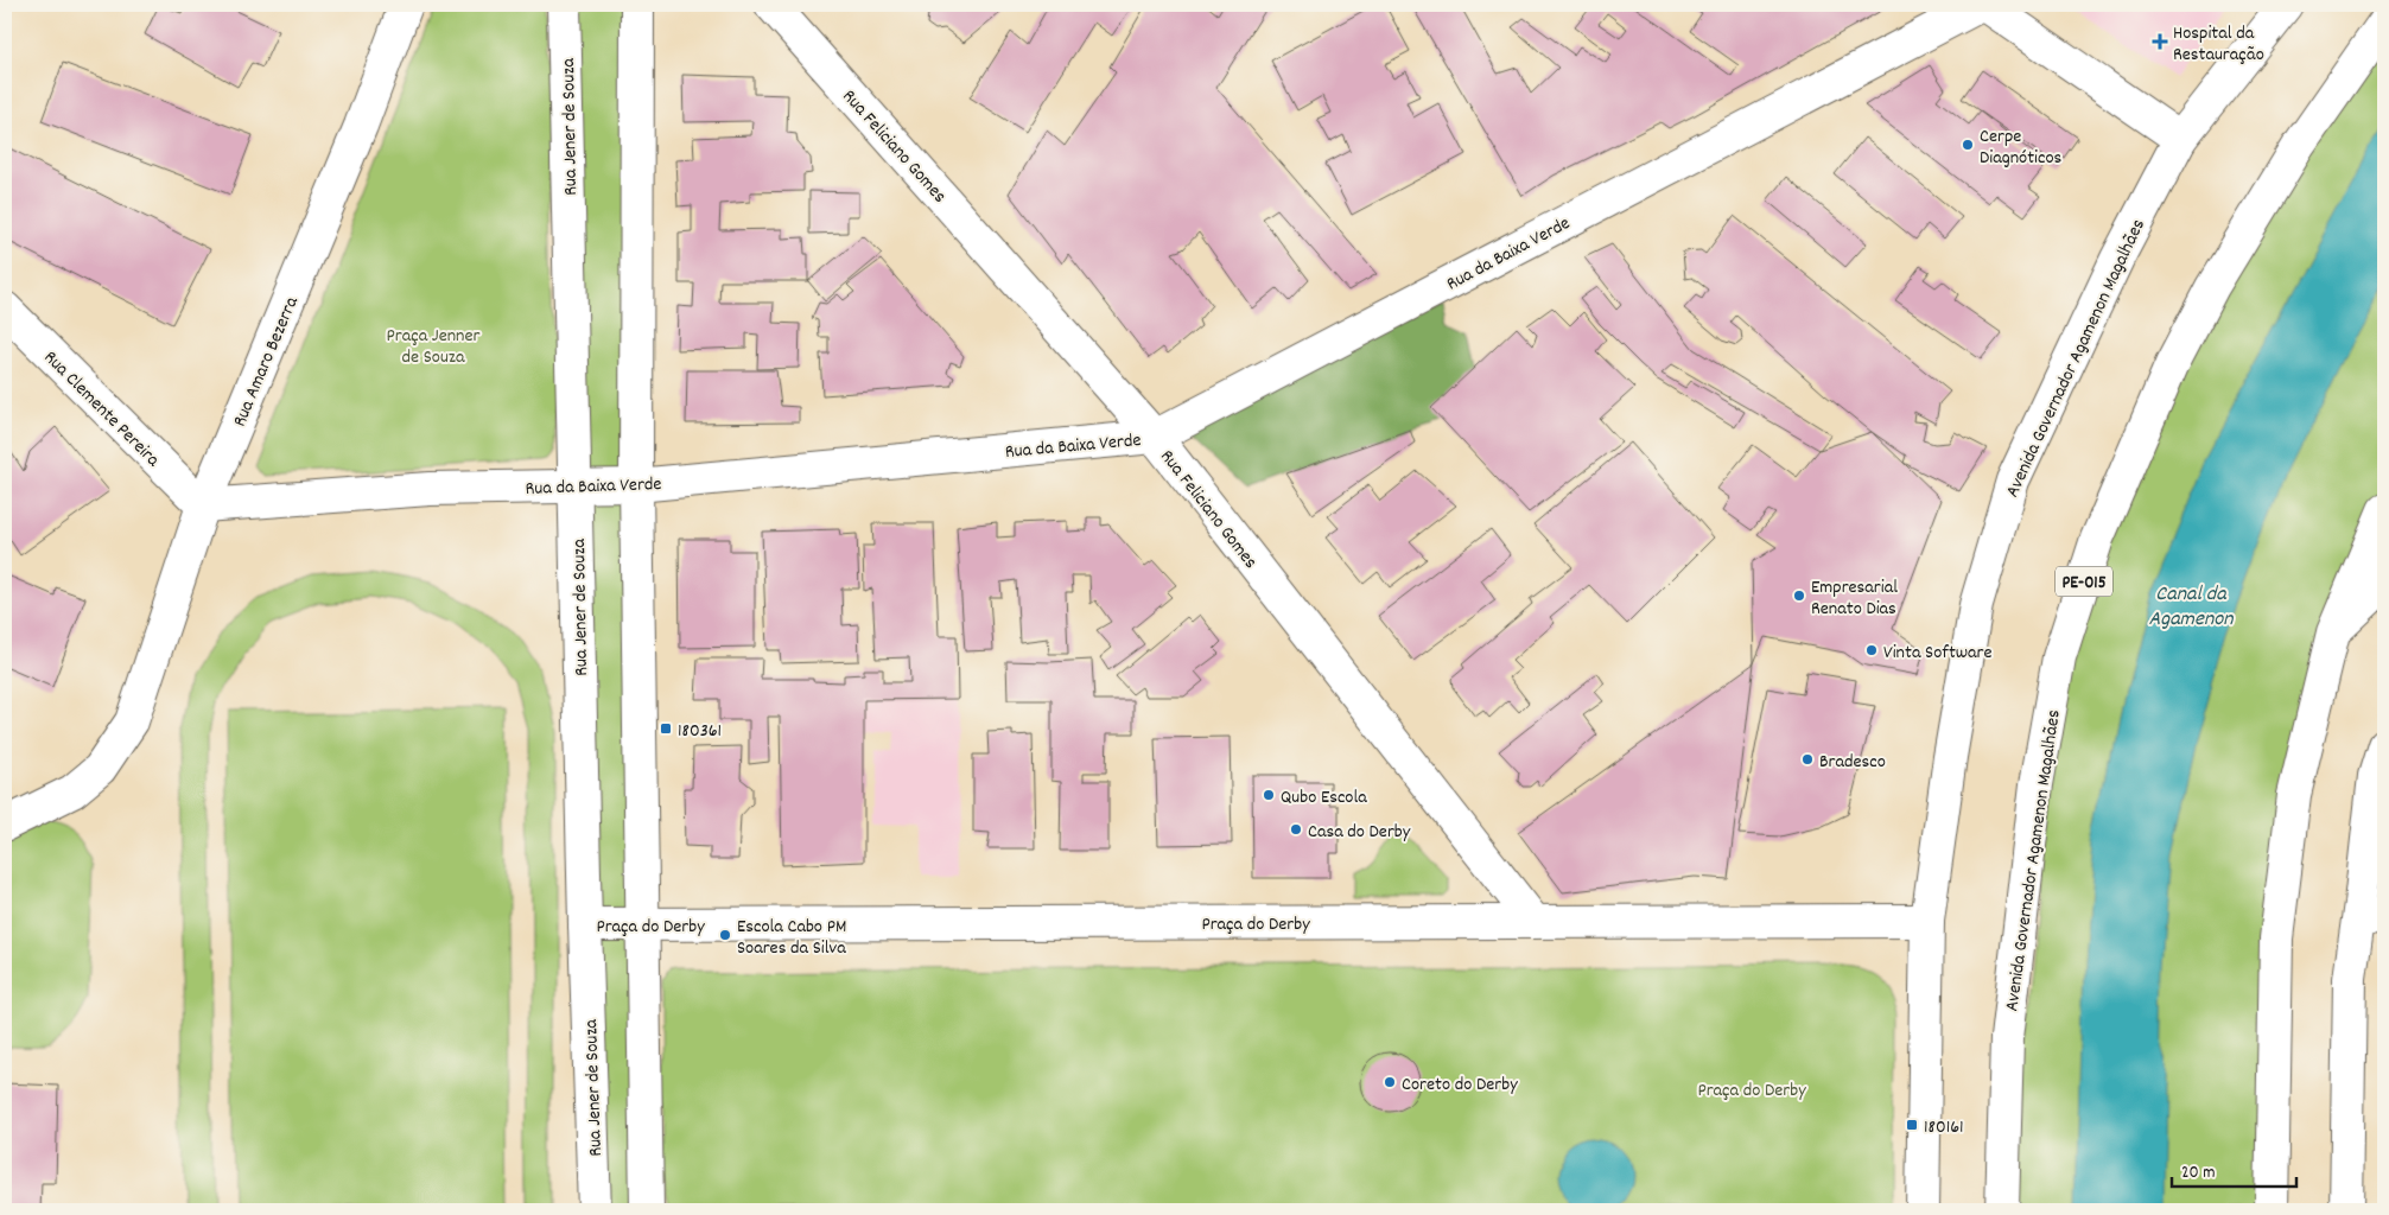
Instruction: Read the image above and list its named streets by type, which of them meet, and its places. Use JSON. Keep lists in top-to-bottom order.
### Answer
{
  "streets": {
    "main road": [
      "Rua Jener de Souza",
      "Rua Feliciano Gomes",
      "Rua da Baixa Verde",
      "Avenida Governador Agamenon Magalhães",
      "Rua Amaro Bezerra",
      "Rua Clemente Pereira",
      "PE-015",
      "Praça do Derby"
    ]
  },
  "crossings": [
    ["Rua Jener de Souza", "Rua da Baixa Verde"],
    ["Rua Jener de Souza", "Praça do Derby"],
    ["Rua Feliciano Gomes", "Rua da Baixa Verde"],
    ["Rua Feliciano Gomes", "Praça do Derby"],
    ["Rua da Baixa Verde", "Rua Amaro Bezerra"],
    ["Rua da Baixa Verde", "Rua Clemente Pereira"],
    ["Avenida Governador Agamenon Magalhães", "Praça do Derby"],
    ["Rua Amaro Bezerra", "Rua Clemente Pereira"]
  ],
  "water": ["Canal da Agamenon"],
  "parks": ["Praça Jenner de Souza", "Praça do Derby"],
  "places": {
    "health": ["Hospital da Restauração"],
    "other": [
      "Cerpe Diagnóticos",
      "Empresarial Renato Dias",
      "Vinta Software",
      "Bradesco",
      "Qubo Escola",
      "Casa do Derby",
      "Escola Cabo PM Soares da Silva",
      "Coreto do Derby"
    ],
    "transit": ["180361", "180161"]
  },
  "scale_bar": "20 m"
}
